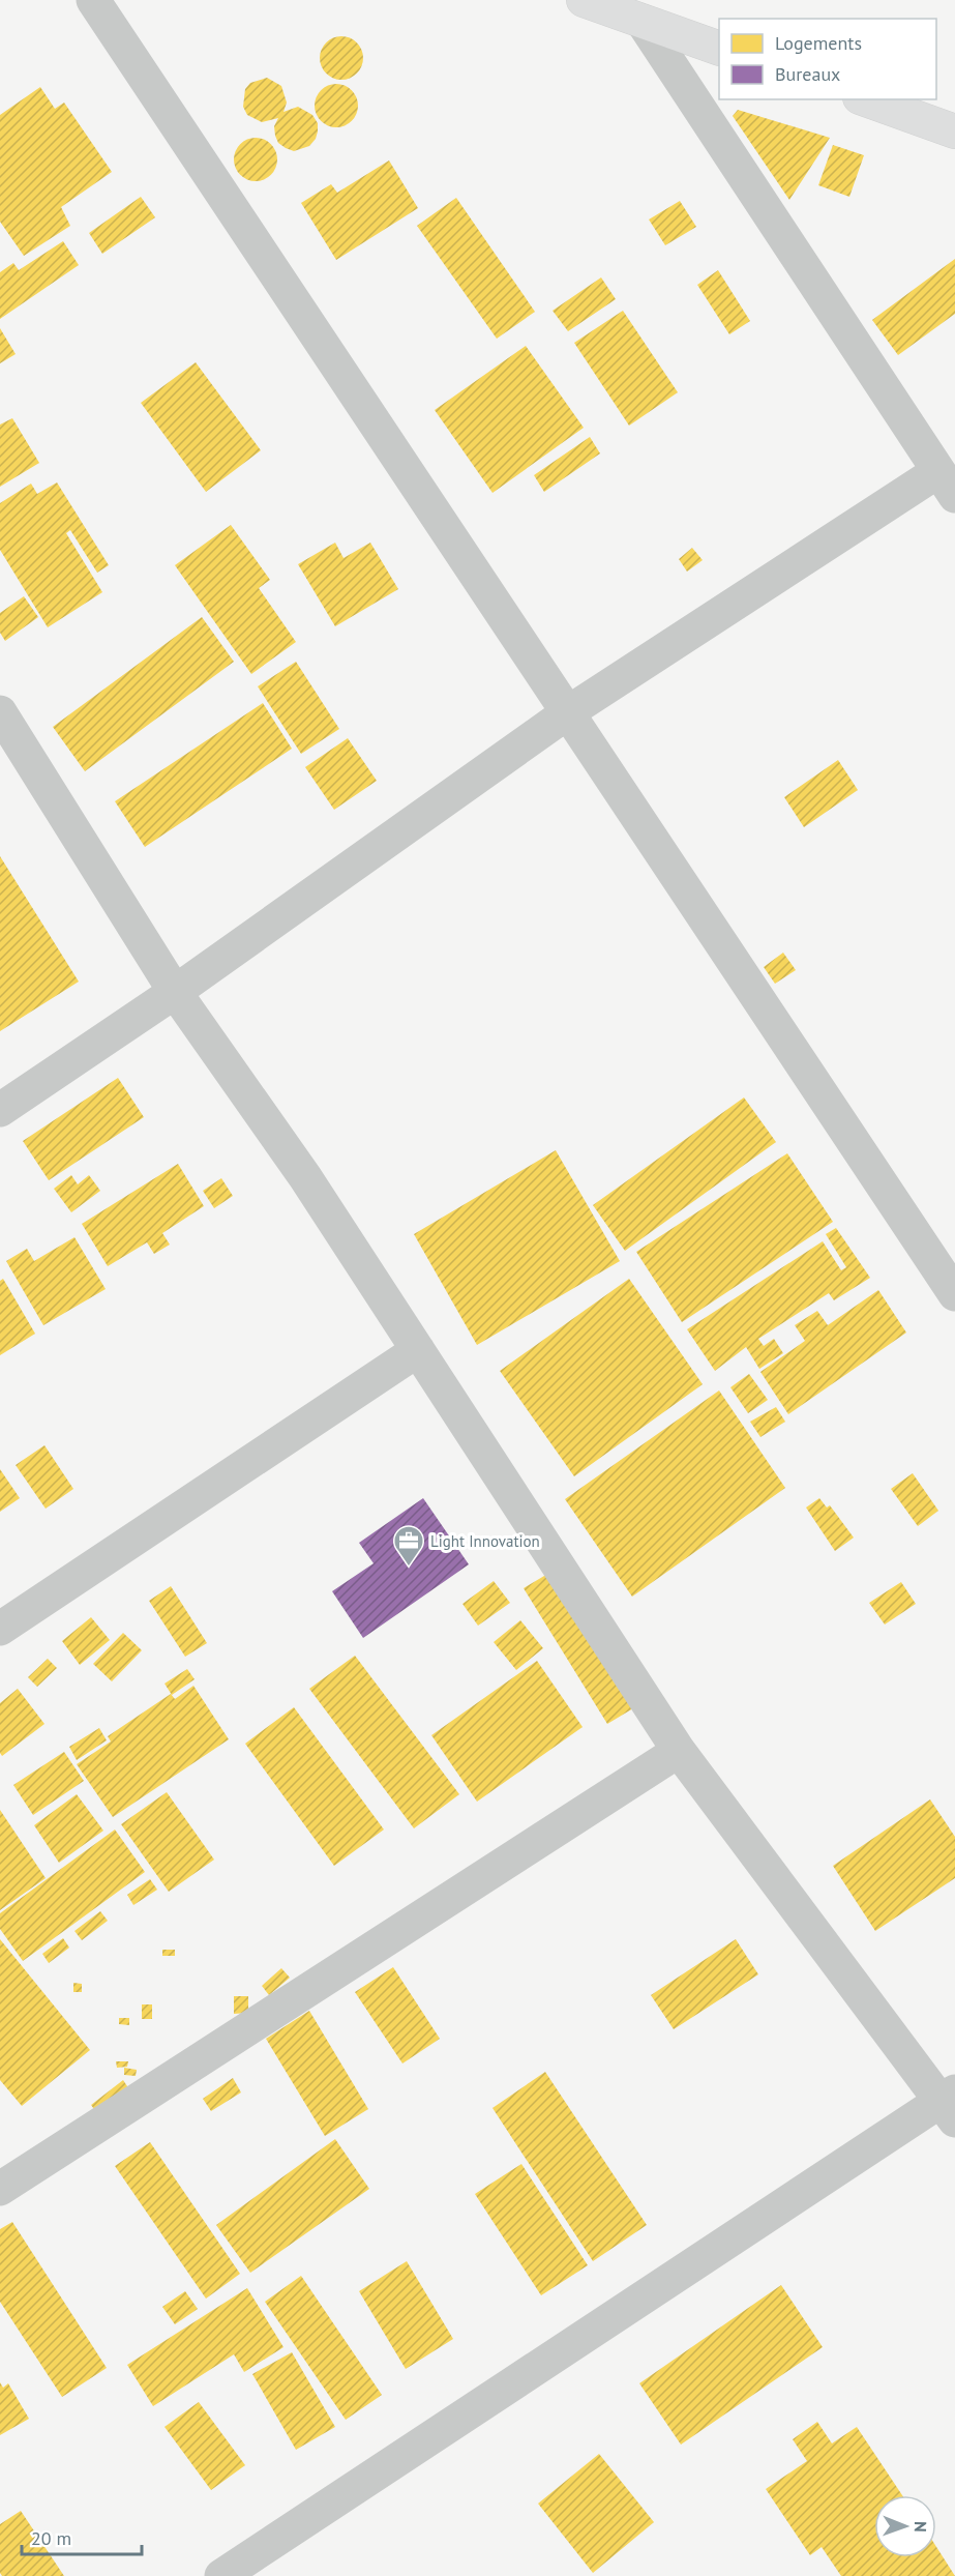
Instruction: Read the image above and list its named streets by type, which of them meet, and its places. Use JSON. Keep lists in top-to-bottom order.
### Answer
{
  "places": {
    "office": ["Light Innovation"]
  },
  "legend": ["Logements", "Bureaux"],
  "scale_bar": "20 m",
  "north": "right"
}
